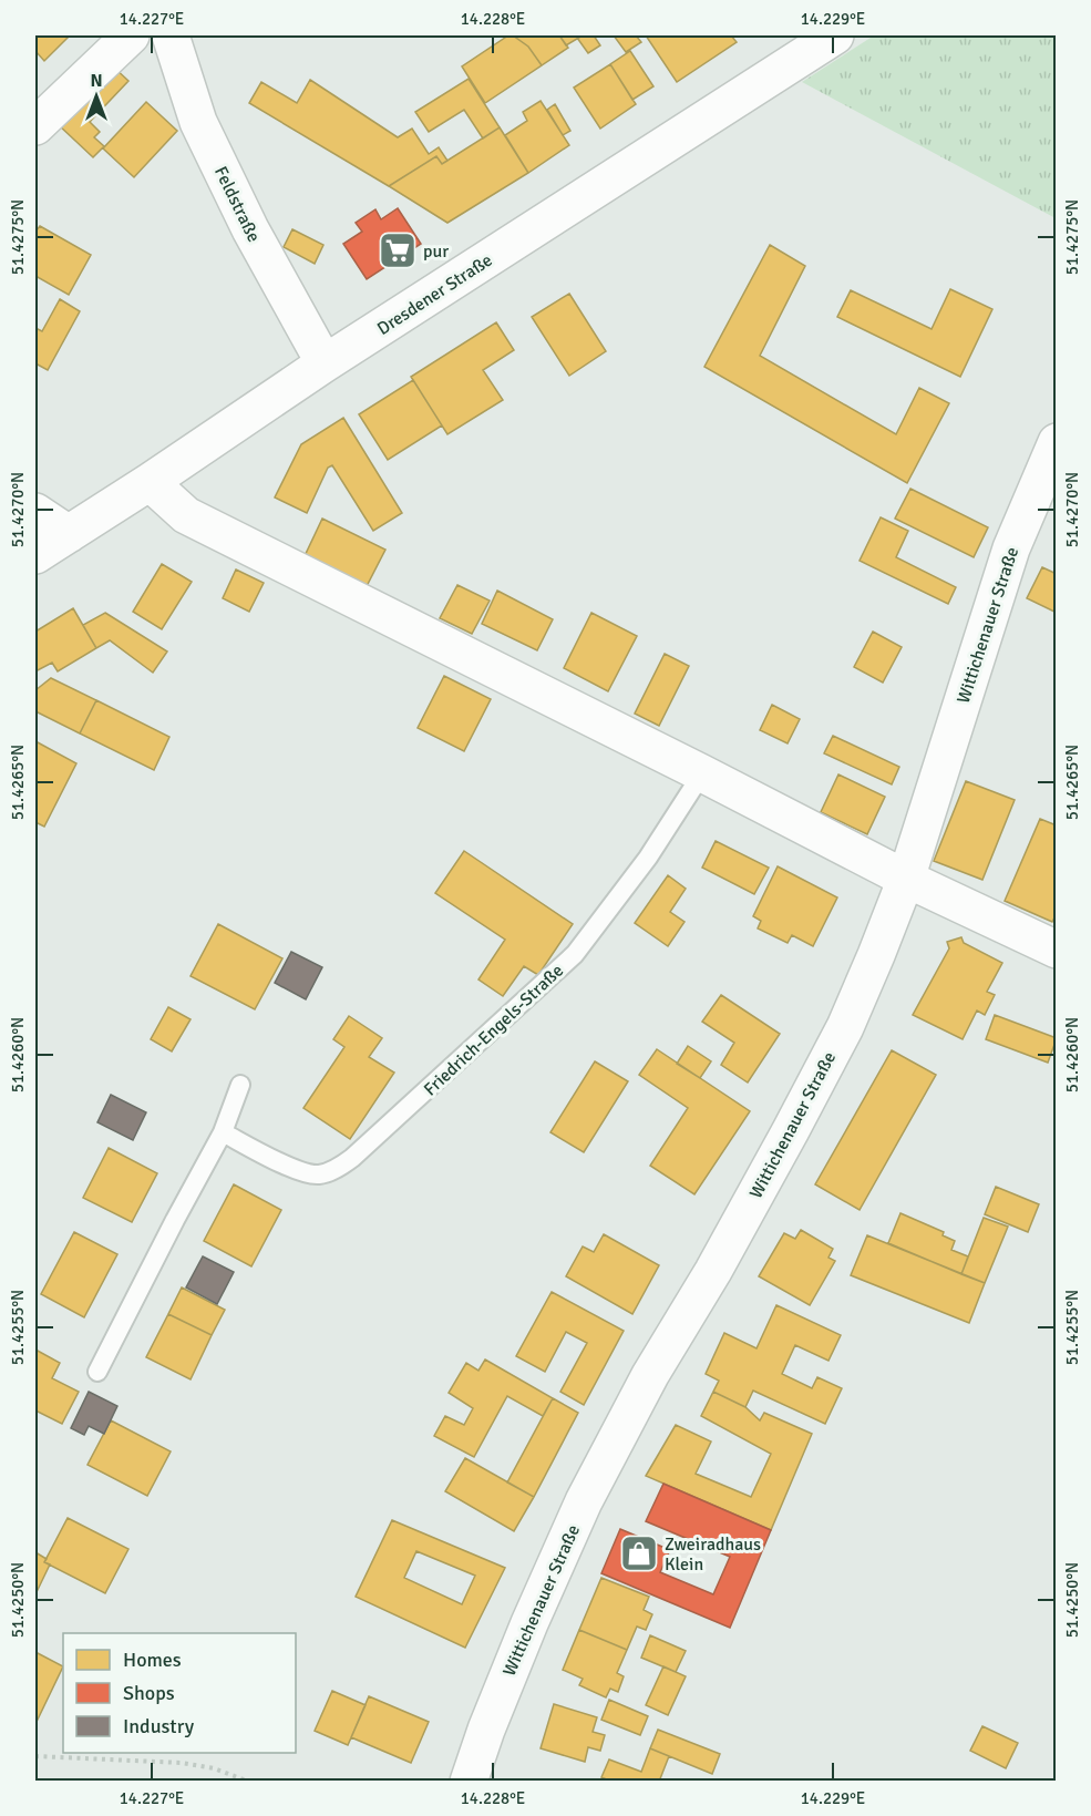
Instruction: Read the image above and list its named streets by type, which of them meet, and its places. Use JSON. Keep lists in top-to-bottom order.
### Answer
{
  "streets": {
    "street": ["Feldstraße", "Dresdener Straße", "Wittichenauer Straße"],
    "lane": ["Friedrich-Engels-Straße"]
  },
  "crossings": [
    ["Feldstraße", "Dresdener Straße"]
  ],
  "places": {
    "supermarket": ["pur"],
    "shop": ["Zweiradhaus Klein"]
  },
  "legend": ["Homes", "Shops", "Industry"],
  "north": "top",
  "coordinates": [
    "14.227°E",
    "14.228°E",
    "14.229°E",
    "51.4275°N",
    "51.4270°N",
    "51.4265°N",
    "51.4260°N",
    "51.4255°N",
    "51.4250°N"
  ]
}
